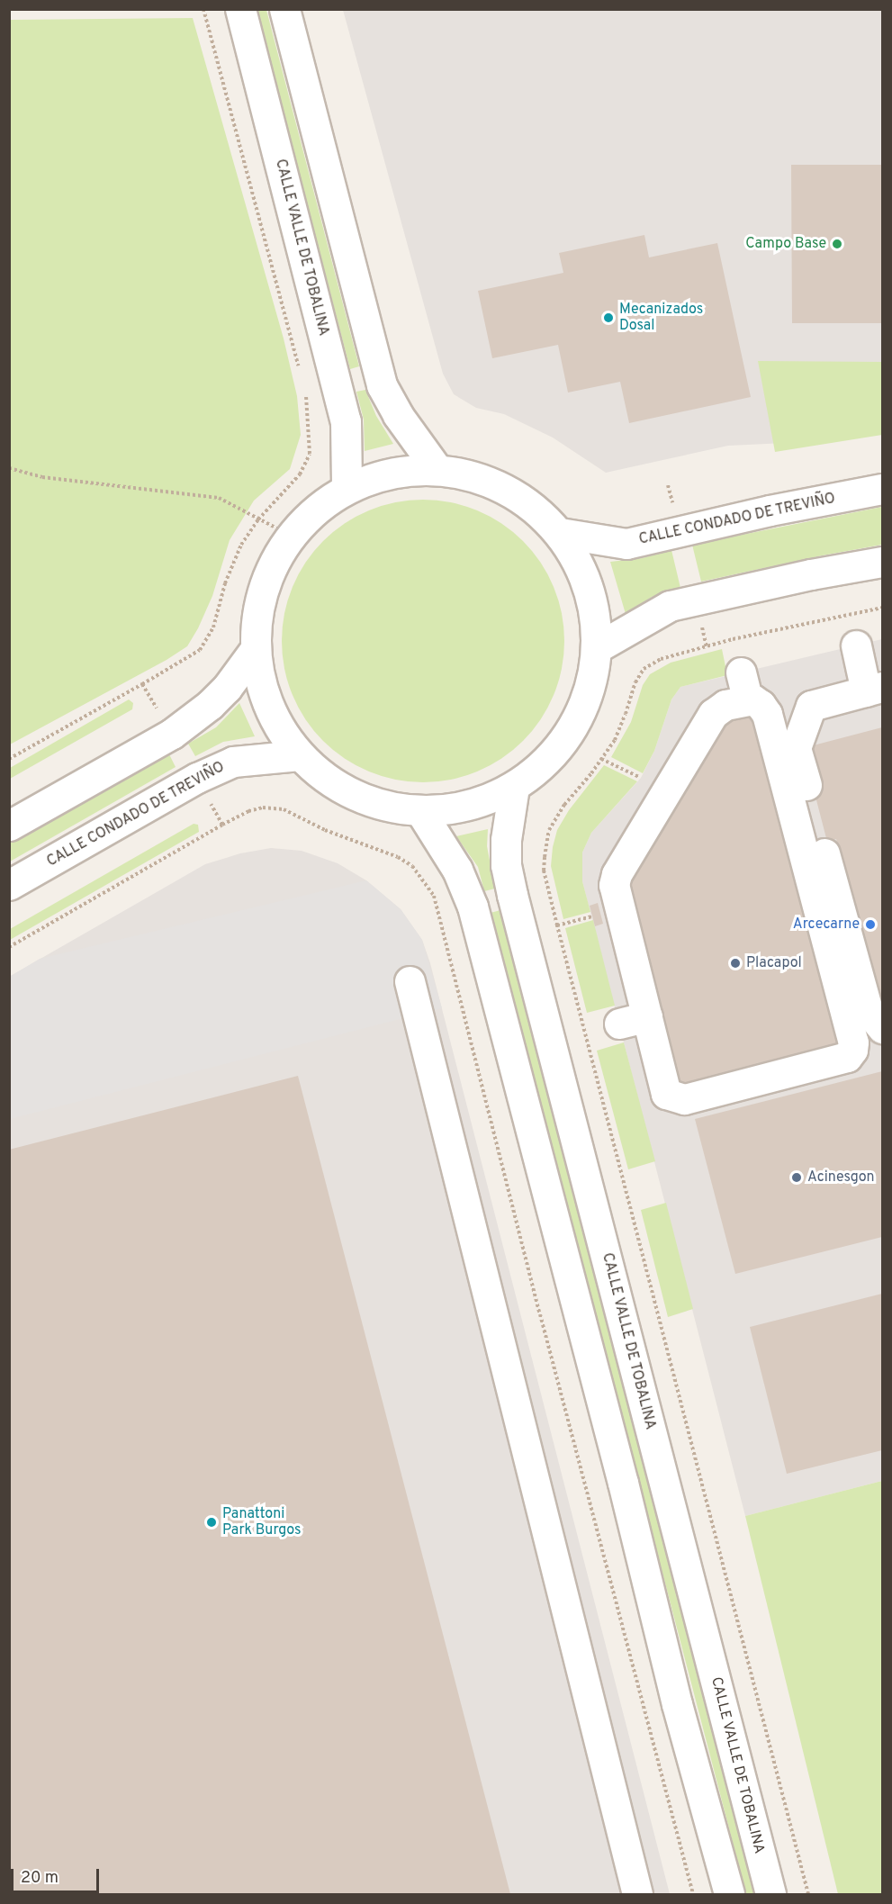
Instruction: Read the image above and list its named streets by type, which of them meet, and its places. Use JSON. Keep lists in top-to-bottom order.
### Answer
{
  "streets": {
    "street": ["CALLE VALLE DE TOBALINA", "CALLE CONDADO DE TREVIÑO"]
  },
  "places": [
    "Campo Base",
    "Mecanizados Dosal",
    "Arcecarne",
    "Placapol",
    "Acinesgon",
    "Panattoni Park Burgos"
  ],
  "scale_bar": "20 m"
}
